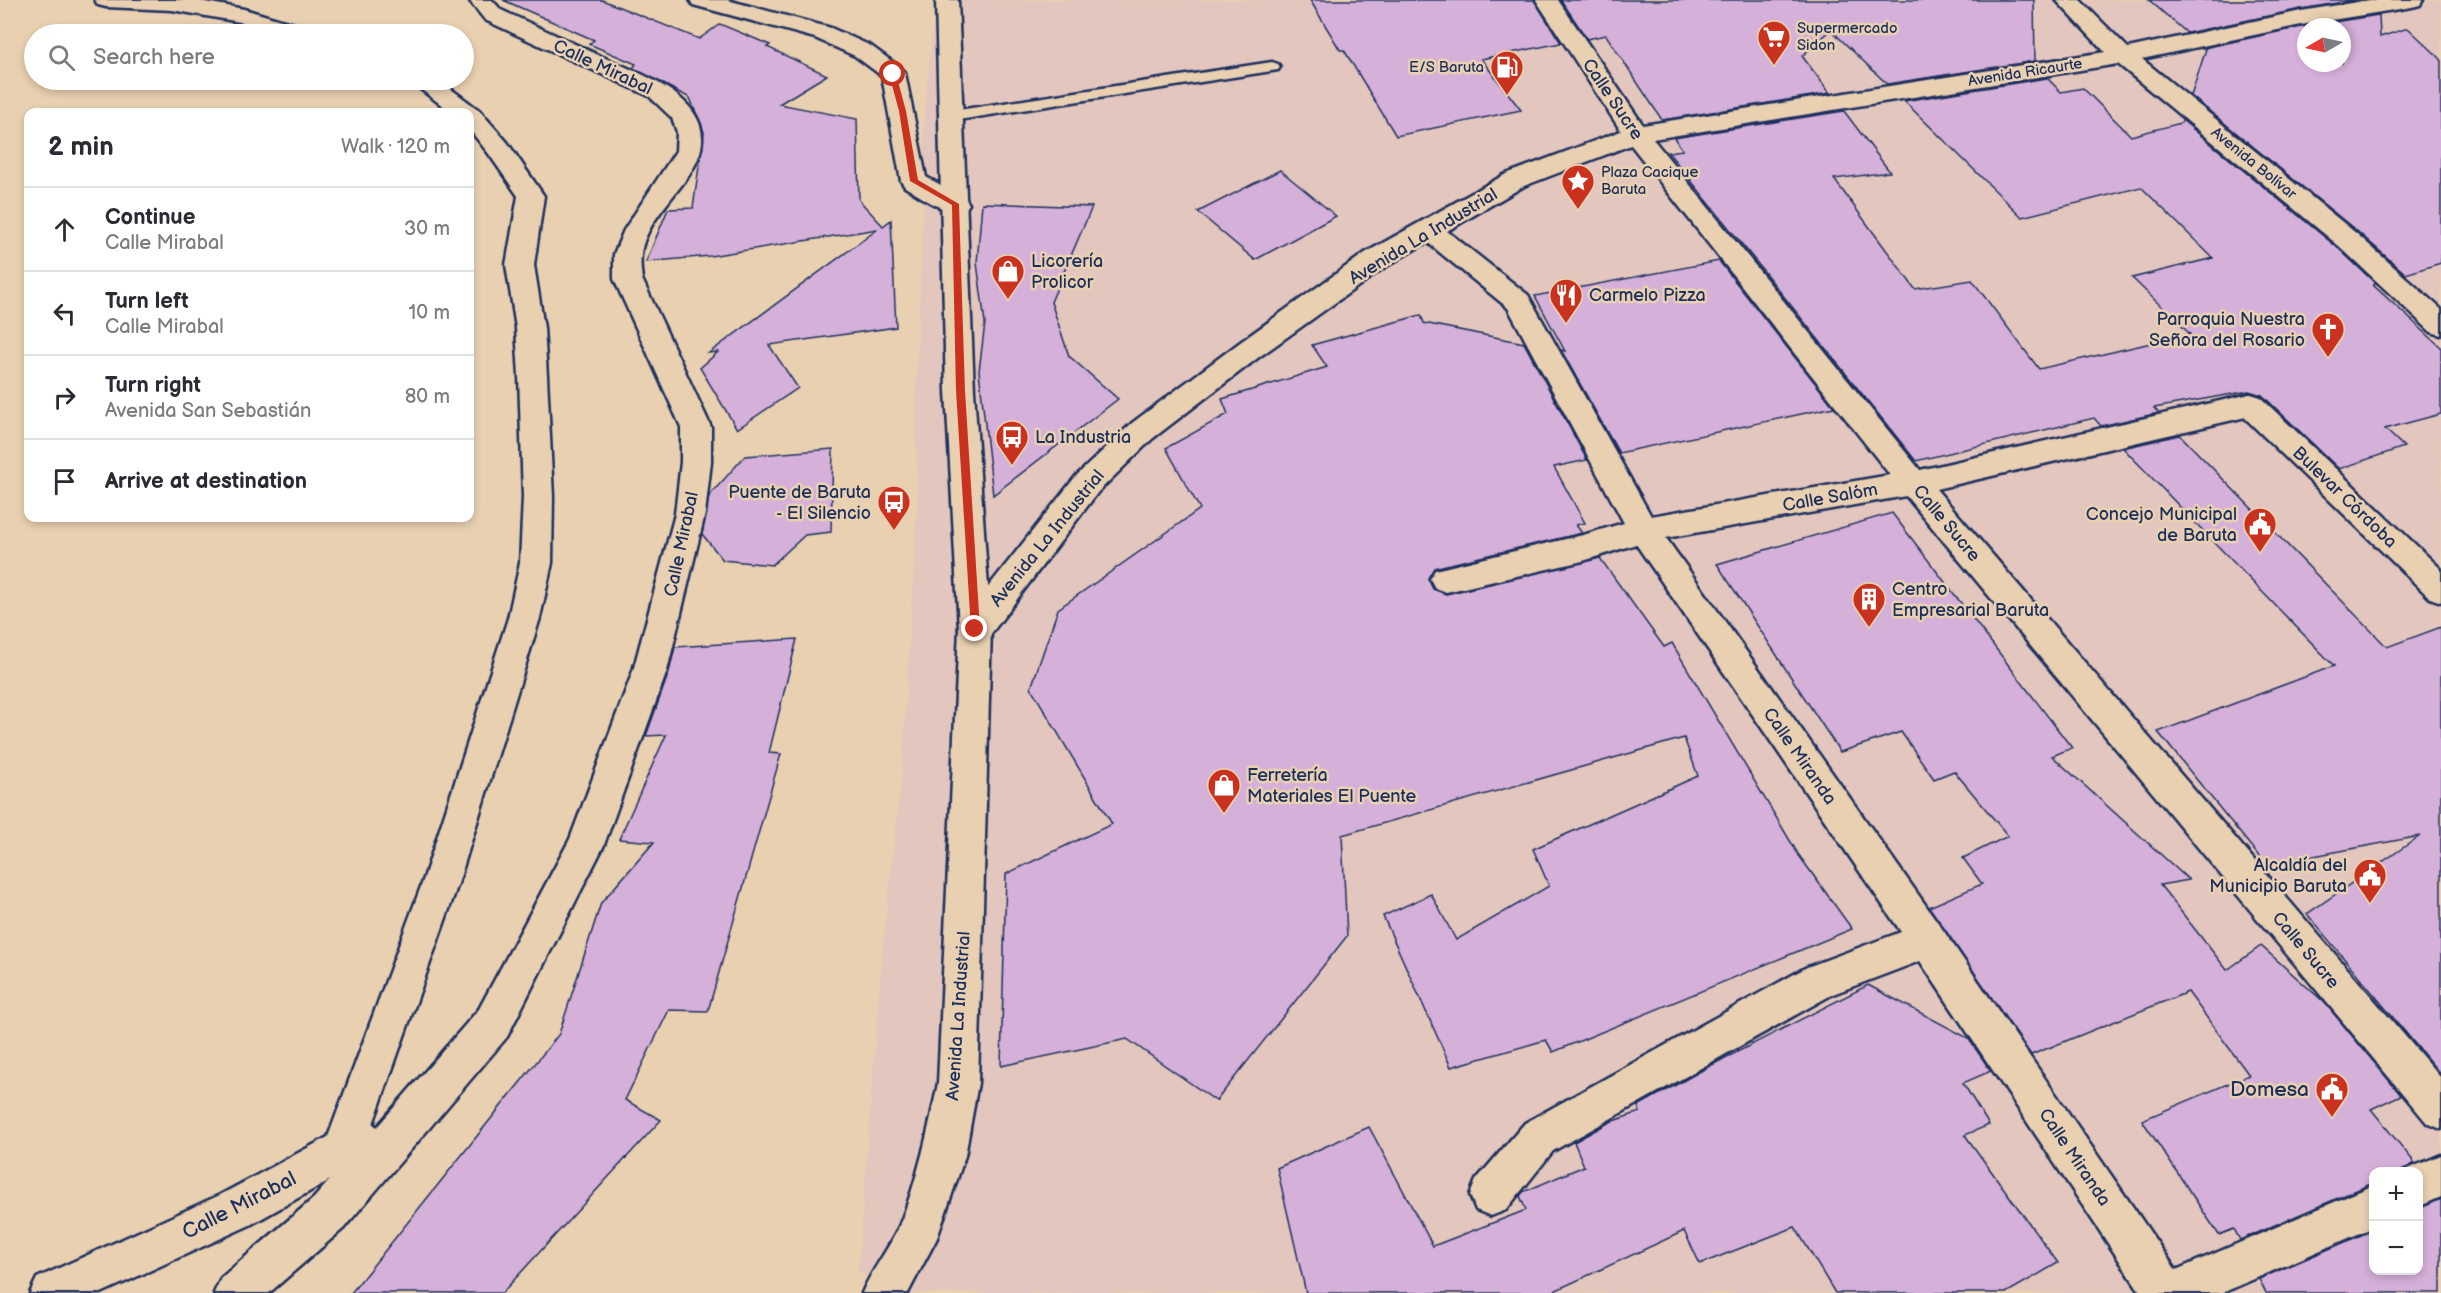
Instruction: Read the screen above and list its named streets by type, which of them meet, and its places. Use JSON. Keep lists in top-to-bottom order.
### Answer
{
  "streets": {
    "street": [
      "Calle Mirabal",
      "Avenida Ricaurte",
      "Calle Sucre",
      "Avenida Bolívar",
      "Avenida La Industrial",
      "Calle Salóm",
      "Bulevar Córdoba",
      "Calle Miranda"
    ]
  },
  "crossings": [
    ["Avenida Ricaurte", "Calle Sucre"],
    ["Avenida Ricaurte", "Avenida Bolívar"],
    ["Avenida Ricaurte", "Avenida La Industrial"],
    ["Calle Sucre", "Avenida La Industrial"],
    ["Calle Sucre", "Calle Salóm"],
    ["Avenida La Industrial", "Calle Miranda"],
    ["Calle Salóm", "Bulevar Córdoba"],
    ["Calle Salóm", "Calle Miranda"]
  ],
  "places": {
    "supermarket": ["Supermercado Sidon"],
    "fuel station": ["E/S Baruta"],
    "place": ["Plaza Cacique Baruta"],
    "shop": ["Licorería Prolicor", "Ferretería Materiales El Puente"],
    "restaurant": ["Carmelo Pizza"],
    "church": ["Parroquia Nuestra Señora del Rosario"],
    "bus stop": ["La Industria", "Puente de Baruta - El Silencio"],
    "public building": ["Concejo Municipal de Baruta", "Alcaldía del Municipio Baruta", "Domesa"],
    "building": ["Centro Empresarial Baruta"]
  },
  "north": "left",
  "page": {
    "search": "Search here",
    "heading": ["2 min", "Walk · 120 m"],
    "list": [
      ["Continue", "Calle Mirabal", "30 m"],
      ["Turn left", "Calle Mirabal", "10 m"],
      ["Turn right", "Avenida San Sebastián", "80 m"],
      "Arrive at destination"
    ],
    "map_buttons": ["+", "−"]
  }
}
